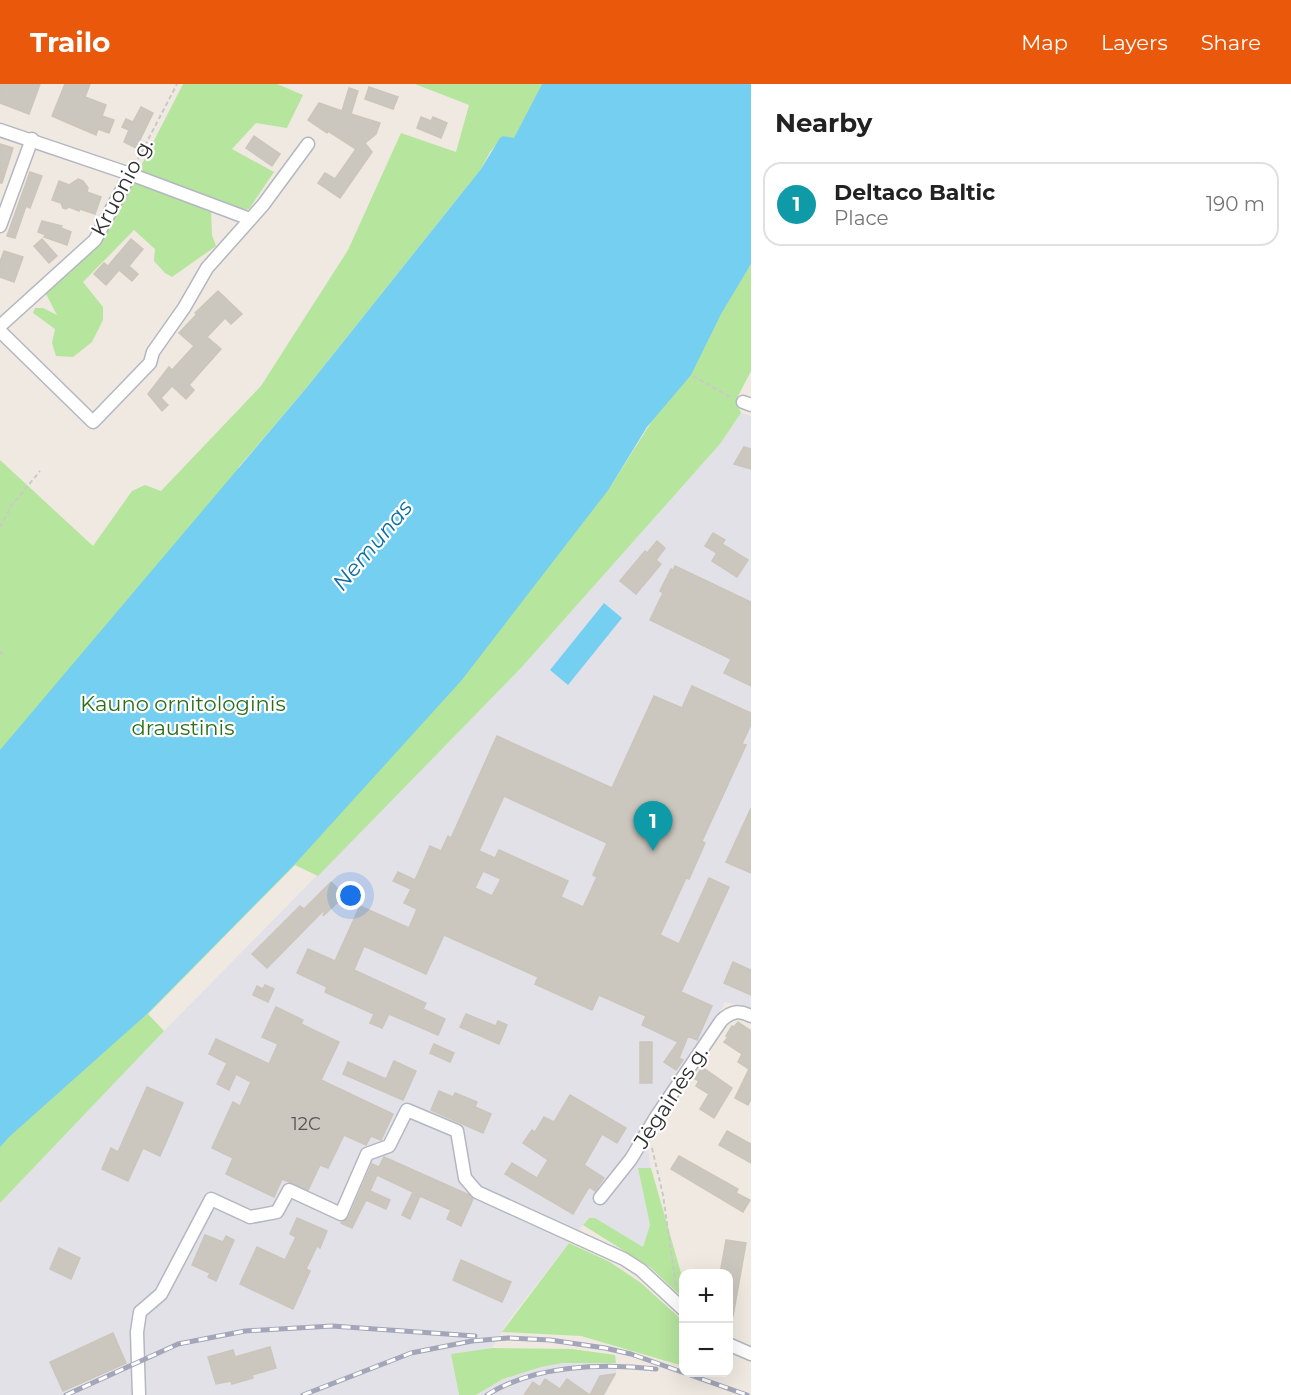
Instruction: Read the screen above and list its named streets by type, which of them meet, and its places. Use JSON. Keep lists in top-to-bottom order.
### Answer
{
  "streets": {
    "street": ["Kruonio g.", "Jėgainės g."]
  },
  "water": ["Nemunas"],
  "parks": ["Kauno ornitologinis draustinis"],
  "house_numbers": ["12C"],
  "page": {
    "header": "Trailo",
    "nav": ["Map", "Layers", "Share"],
    "heading": "Nearby",
    "list": [
      {
        "mark": "1",
        "name": "Deltaco Baltic",
        "note": "Place",
        "value": "190 m"
      }
    ],
    "pins": "1",
    "map_buttons": ["+", "−"]
  }
}
